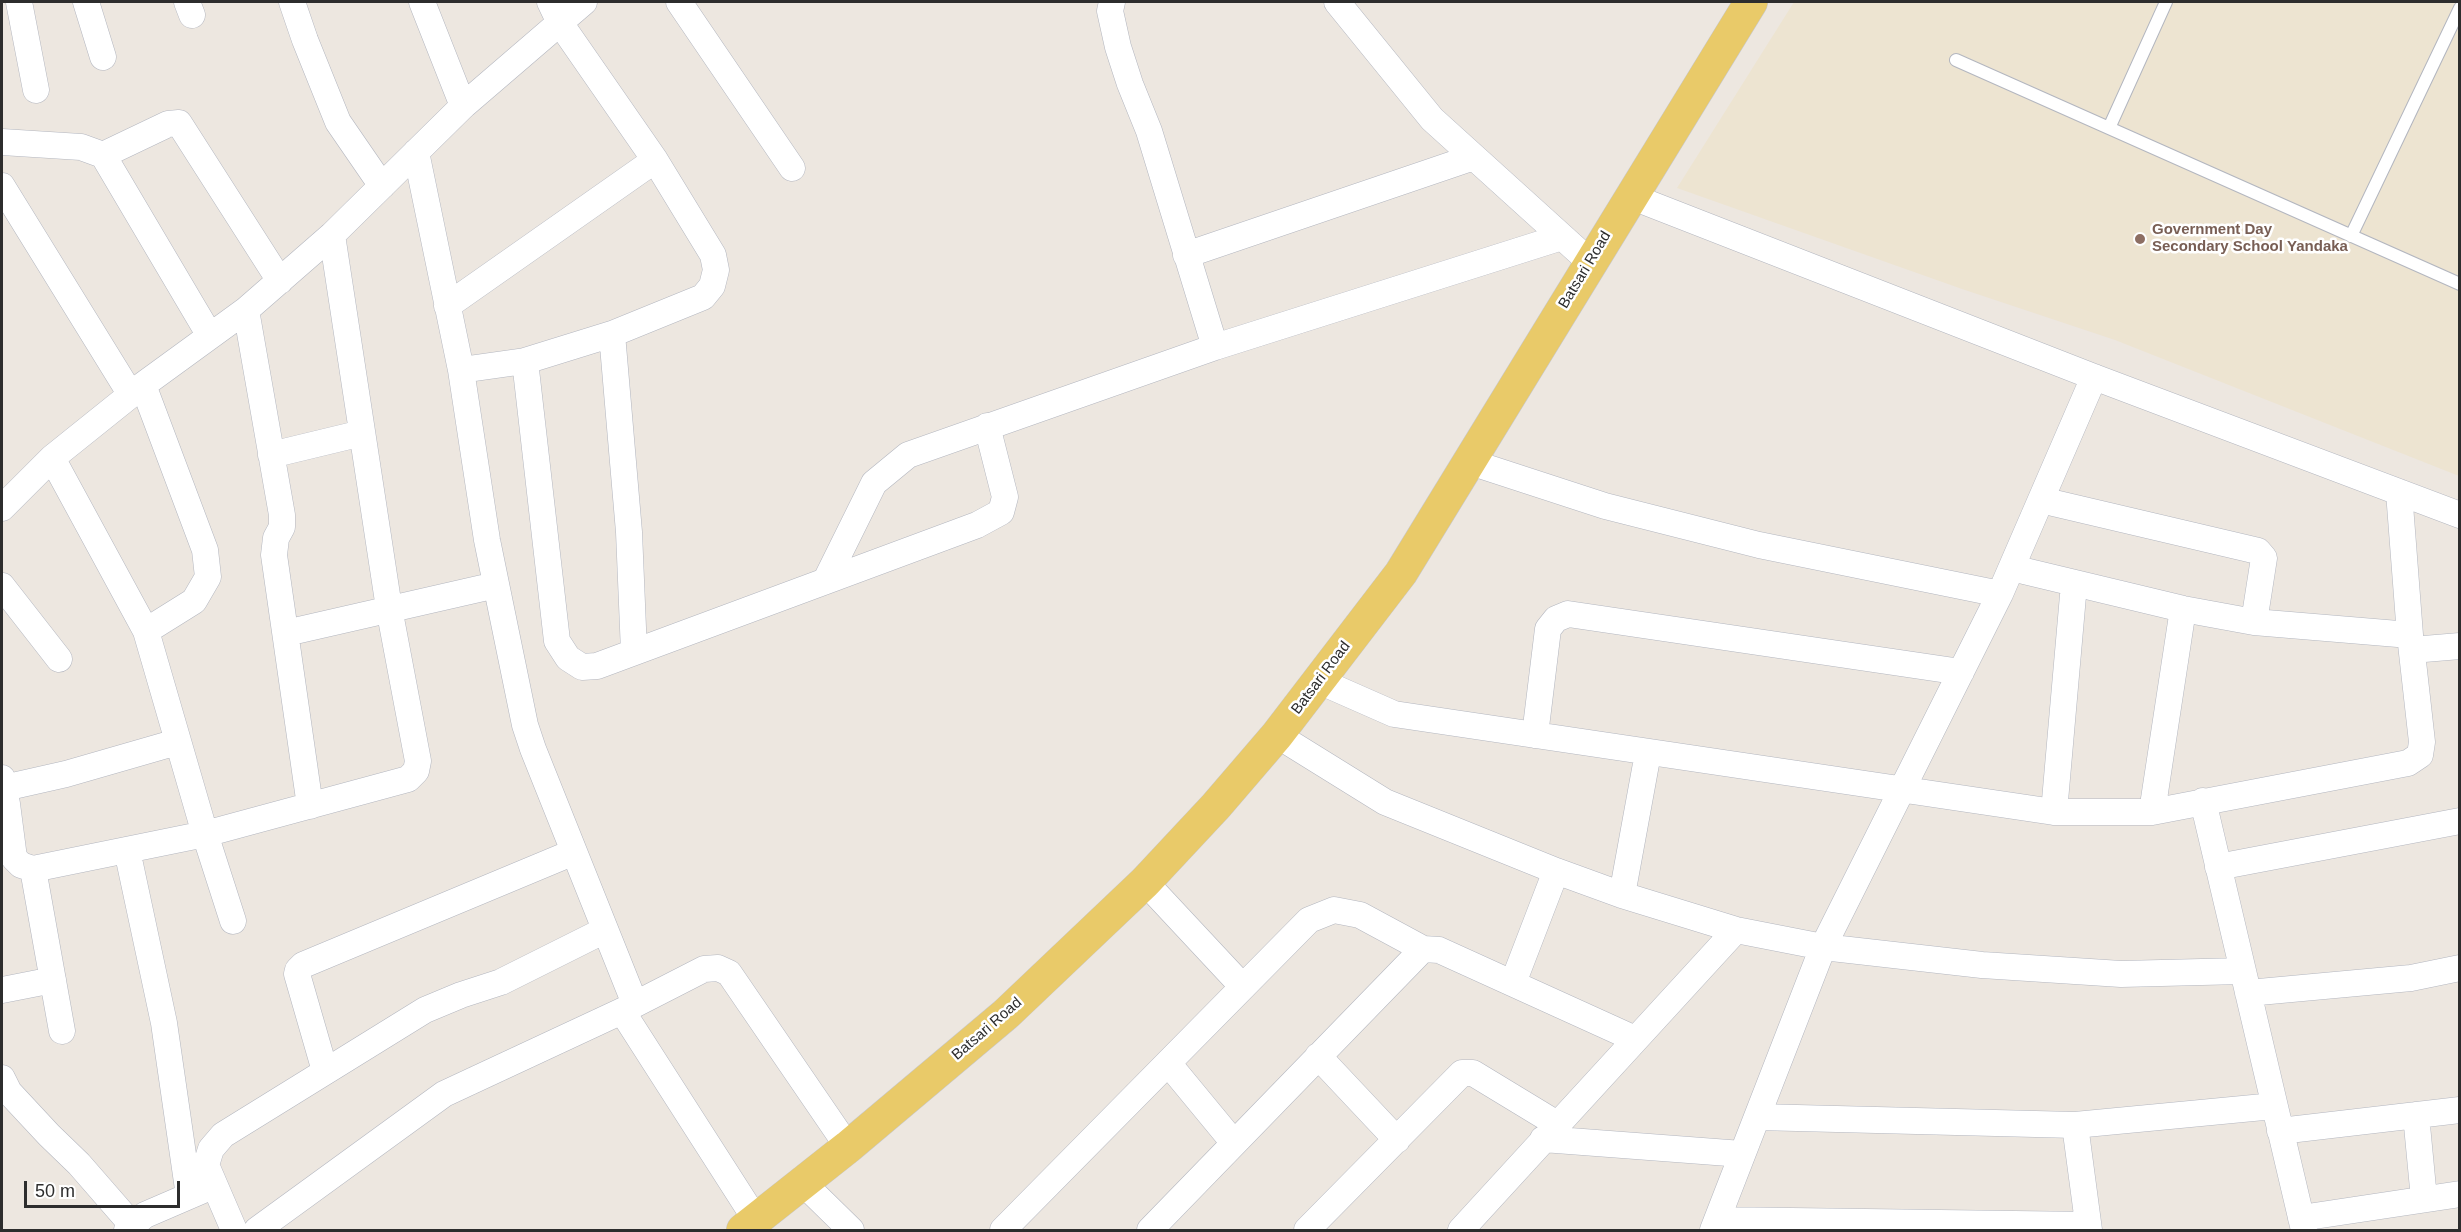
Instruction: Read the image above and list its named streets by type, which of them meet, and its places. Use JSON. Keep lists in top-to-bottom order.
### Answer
{
  "streets": {
    "main road": ["Batsari Road"]
  },
  "places": ["Government Day Secondary School Yandaka"],
  "scale_bar": "50 m"
}
